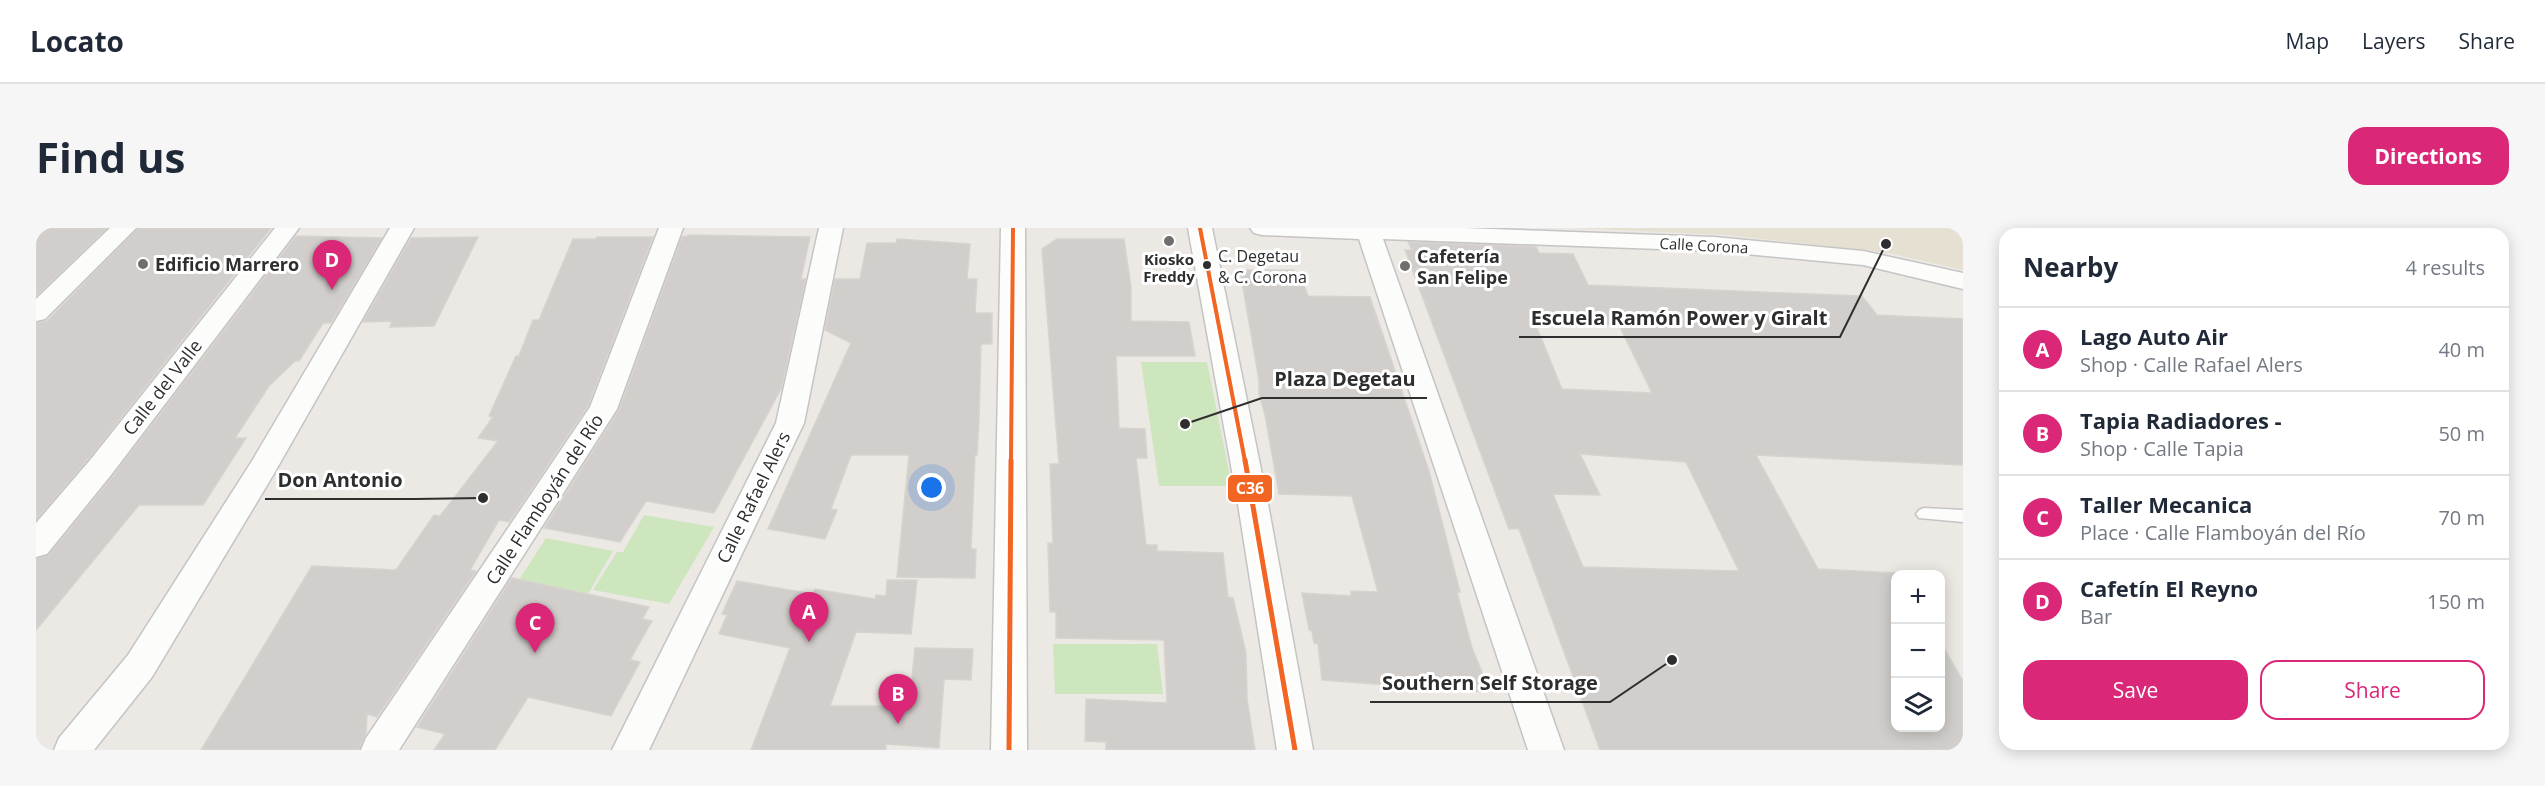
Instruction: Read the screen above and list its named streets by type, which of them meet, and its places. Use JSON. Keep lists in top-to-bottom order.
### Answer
{
  "streets": {
    "street": [
      "Calle Corona",
      "Calle del Valle",
      "Calle Rafael Alers",
      "Calle Flamboyán del Río"
    ]
  },
  "places": [
    "Kiosko Freddy",
    "Escuela Ramón Power y Giralt",
    "Edificio Marrero",
    "C. Degetau & C. Corona",
    "Cafetería San Felipe",
    "Plaza Degetau",
    "Don Antonio",
    "Southern Self Storage"
  ],
  "lines": ["transit line C36"],
  "page": {
    "header": "Locato",
    "nav": ["Map", "Layers", "Share"],
    "buttons": [
      "Directions",
      ["Save", "Share"]
    ],
    "title": "Find us",
    "heading": ["Nearby", "4 results"],
    "pins": [
      "D",
      "A",
      "C",
      "B"
    ],
    "list": [
      {
        "mark": "A",
        "name": "Lago Auto Air",
        "note": "Shop · Calle Rafael Alers",
        "value": "40 m"
      },
      {
        "mark": "B",
        "name": "Tapia Radiadores -",
        "note": "Shop · Calle Tapia",
        "value": "50 m"
      },
      {
        "mark": "C",
        "name": "Taller Mecanica",
        "note": "Place · Calle Flamboyán del Río",
        "value": "70 m"
      },
      {
        "mark": "D",
        "name": "Cafetín El Reyno",
        "note": "Bar",
        "value": "150 m"
      }
    ],
    "map_buttons": ["+", "−"]
  }
}
